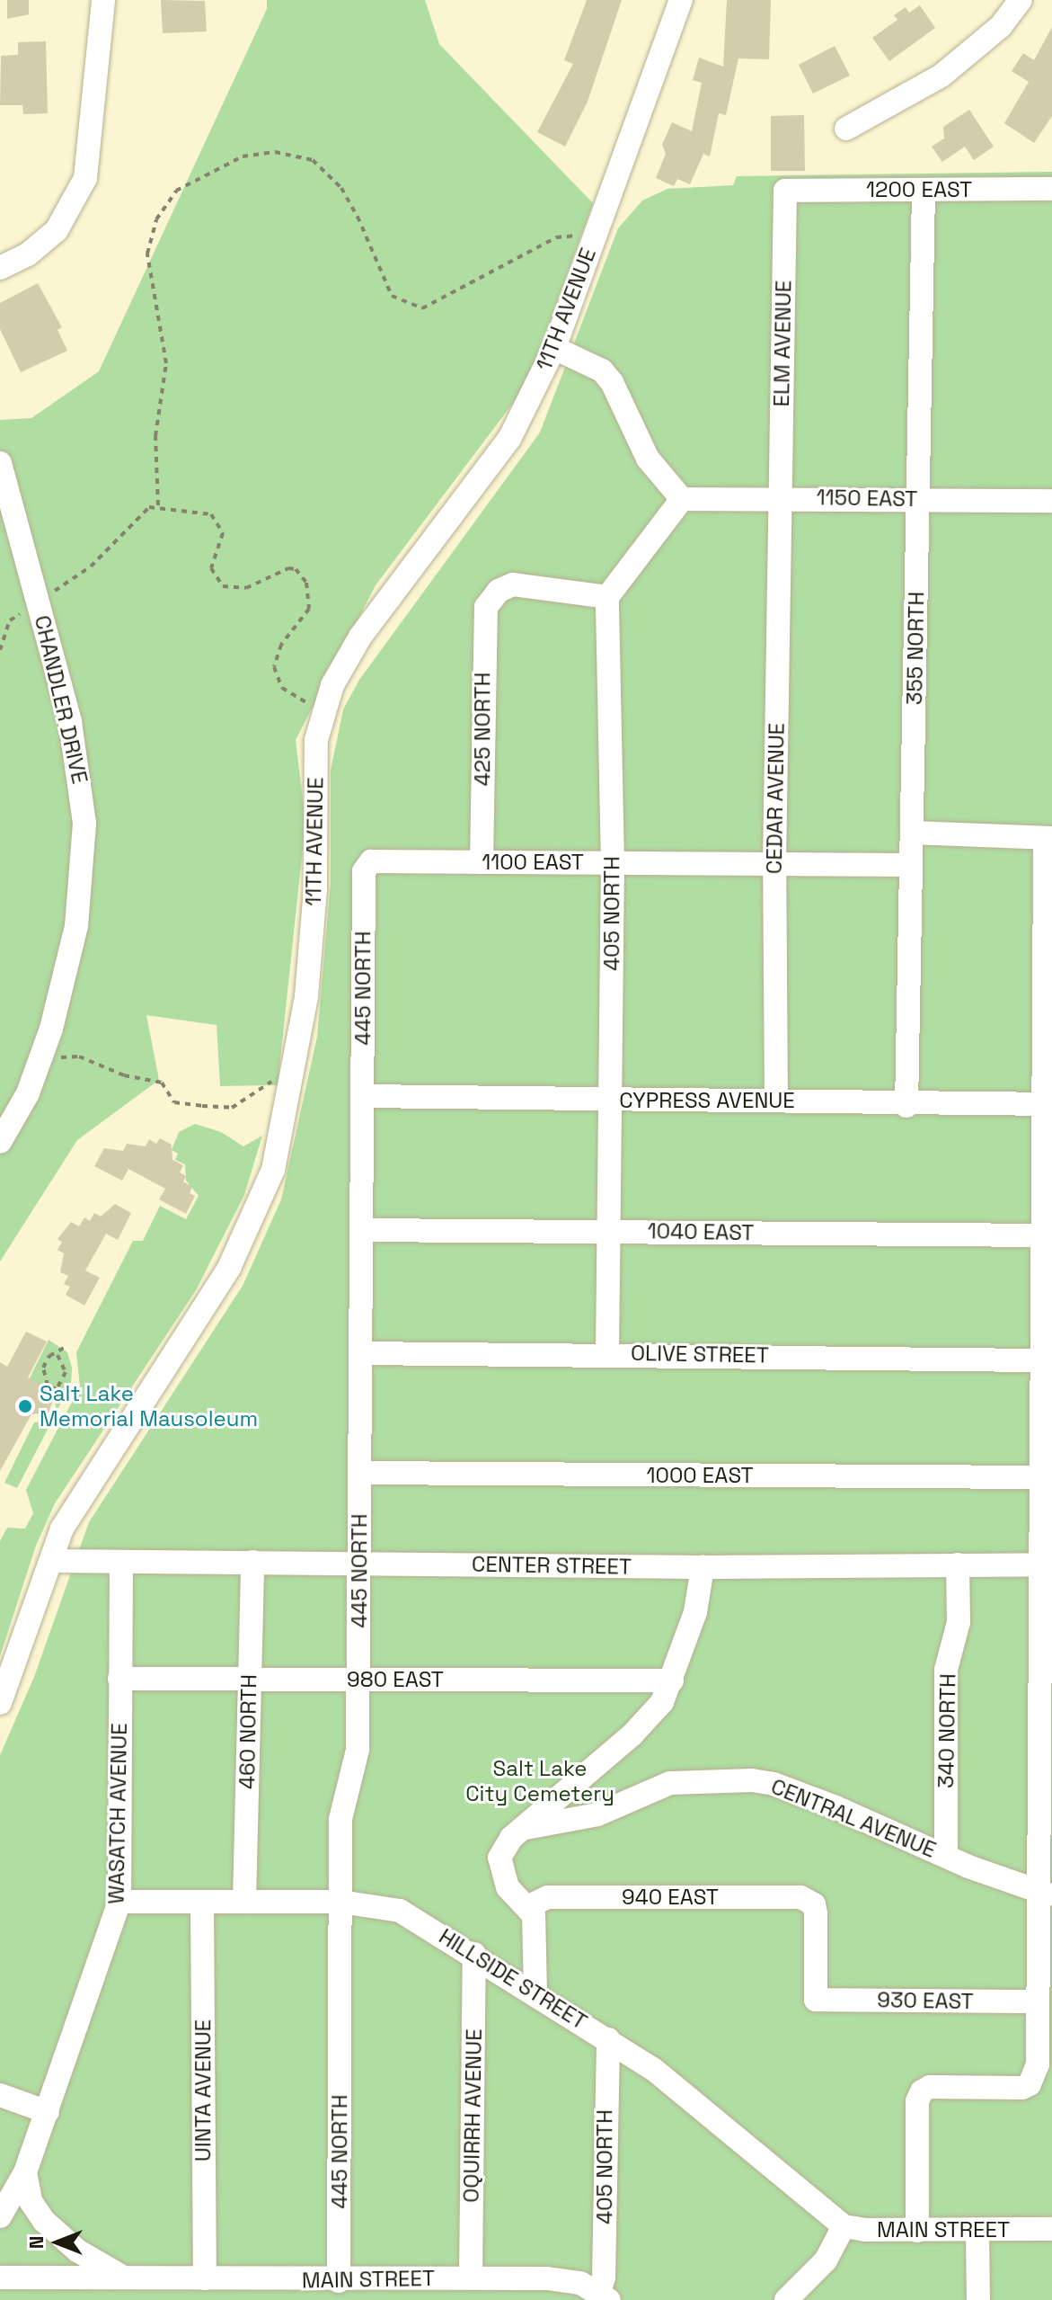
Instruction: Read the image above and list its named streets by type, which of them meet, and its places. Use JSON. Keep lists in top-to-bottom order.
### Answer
{
  "streets": {
    "street": [
      "1200 EAST",
      "11TH AVENUE",
      "ELM AVENUE",
      "1150 EAST",
      "355 NORTH",
      "CHANDLER DRIVE",
      "425 NORTH",
      "CEDAR AVENUE",
      "1100 EAST",
      "405 NORTH",
      "445 NORTH",
      "CYPRESS AVENUE",
      "1040 EAST",
      "OLIVE STREET",
      "1000 EAST",
      "CENTER STREET",
      "980 EAST",
      "340 NORTH",
      "460 NORTH",
      "WASATCH AVENUE",
      "CENTRAL AVENUE",
      "940 EAST",
      "HILLSIDE STREET",
      "930 EAST",
      "UINTA AVENUE",
      "OQUIRRH AVENUE",
      "MAIN STREET"
    ]
  },
  "crossings": [
    ["1200 EAST", "ELM AVENUE"],
    ["1200 EAST", "355 NORTH"],
    ["11TH AVENUE", "CENTER STREET"],
    ["ELM AVENUE", "1150 EAST"],
    ["ELM AVENUE", "CEDAR AVENUE"],
    ["1150 EAST", "355 NORTH"],
    ["1150 EAST", "CEDAR AVENUE"],
    ["355 NORTH", "1100 EAST"],
    ["355 NORTH", "CYPRESS AVENUE"],
    ["425 NORTH", "1100 EAST"],
    ["425 NORTH", "405 NORTH"],
    ["CEDAR AVENUE", "1100 EAST"],
    ["CEDAR AVENUE", "CYPRESS AVENUE"],
    ["1100 EAST", "405 NORTH"],
    ["1100 EAST", "445 NORTH"],
    ["405 NORTH", "CYPRESS AVENUE"],
    ["405 NORTH", "1040 EAST"],
    ["405 NORTH", "OLIVE STREET"],
    ["405 NORTH", "HILLSIDE STREET"],
    ["405 NORTH", "MAIN STREET"],
    ["445 NORTH", "CYPRESS AVENUE"],
    ["445 NORTH", "1040 EAST"],
    ["445 NORTH", "OLIVE STREET"],
    ["445 NORTH", "1000 EAST"],
    ["445 NORTH", "CENTER STREET"],
    ["445 NORTH", "980 EAST"],
    ["445 NORTH", "HILLSIDE STREET"],
    ["445 NORTH", "MAIN STREET"],
    ["CENTER STREET", "340 NORTH"],
    ["CENTER STREET", "460 NORTH"],
    ["CENTER STREET", "WASATCH AVENUE"],
    ["980 EAST", "460 NORTH"],
    ["980 EAST", "WASATCH AVENUE"],
    ["340 NORTH", "CENTRAL AVENUE"],
    ["460 NORTH", "HILLSIDE STREET"],
    ["WASATCH AVENUE", "HILLSIDE STREET"],
    ["WASATCH AVENUE", "MAIN STREET"],
    ["940 EAST", "930 EAST"],
    ["HILLSIDE STREET", "UINTA AVENUE"],
    ["HILLSIDE STREET", "OQUIRRH AVENUE"],
    ["HILLSIDE STREET", "MAIN STREET"],
    ["UINTA AVENUE", "MAIN STREET"],
    ["OQUIRRH AVENUE", "MAIN STREET"]
  ],
  "parks": ["Salt Lake City Cemetery"],
  "places": ["Salt Lake Memorial Mausoleum"],
  "north": "left"
}
